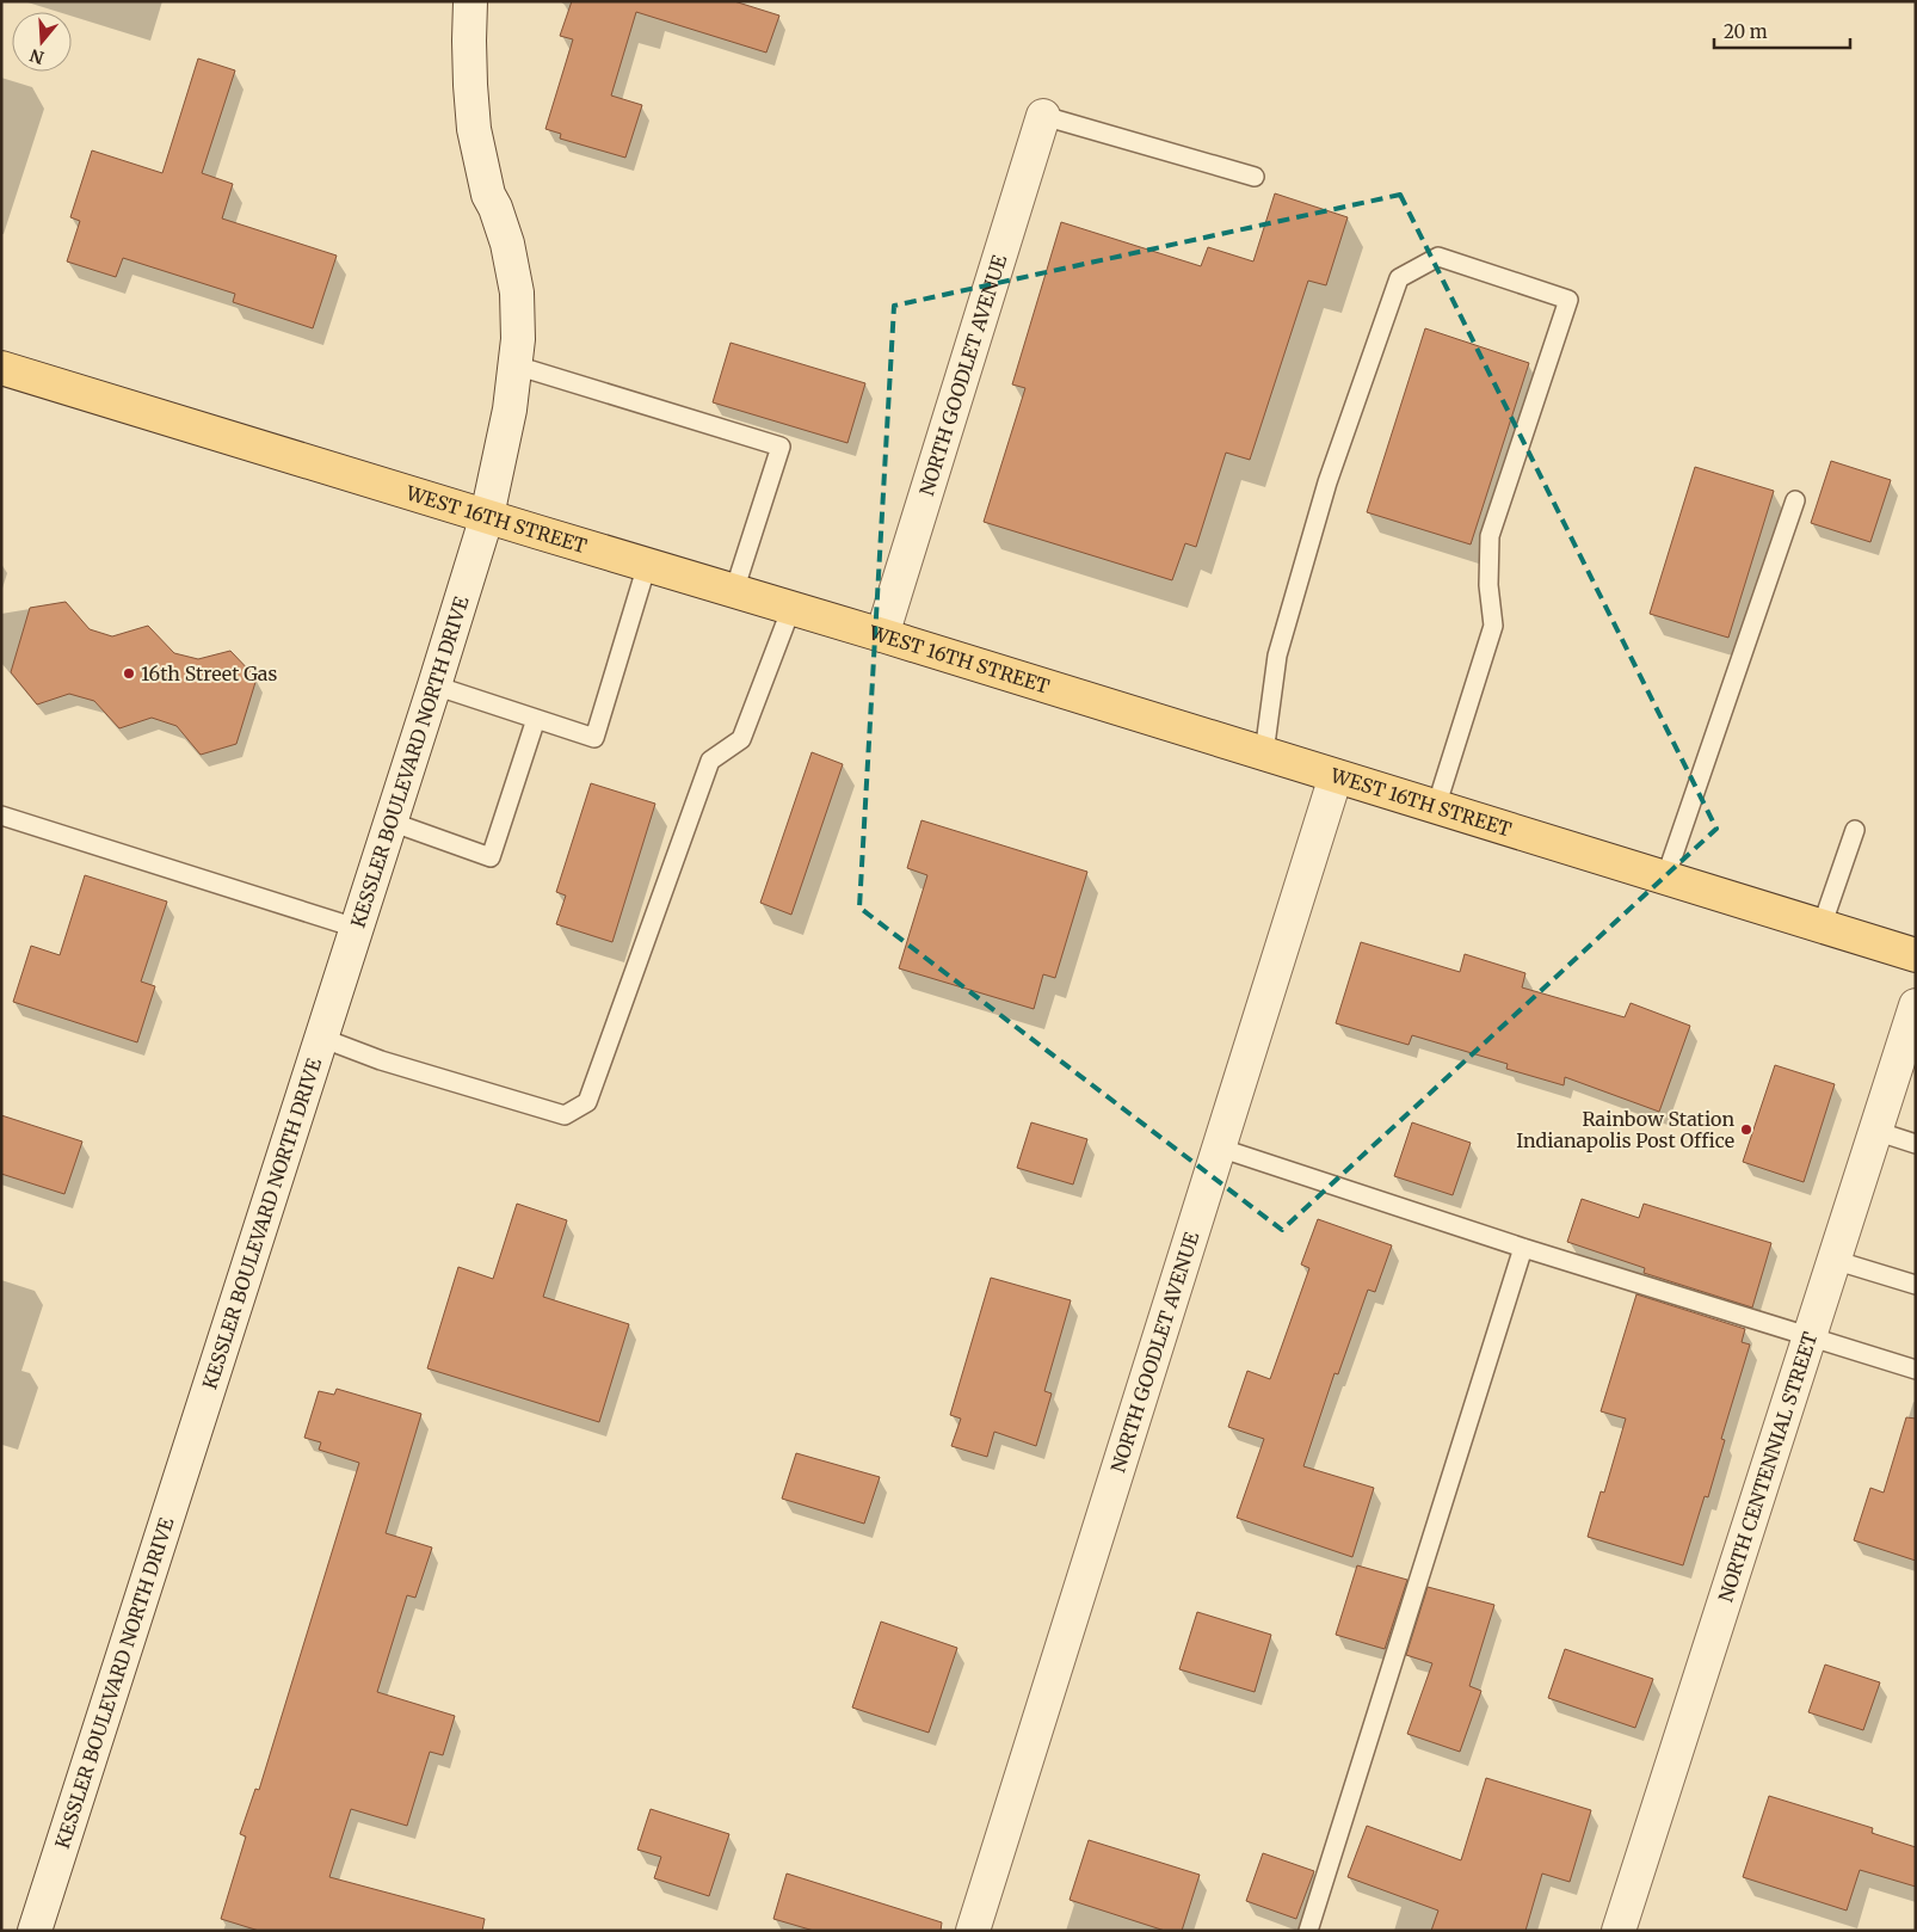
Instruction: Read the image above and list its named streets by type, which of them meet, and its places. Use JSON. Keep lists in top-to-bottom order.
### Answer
{
  "streets": {
    "main road": ["WEST 16TH STREET"],
    "street": ["NORTH GOODLET AVENUE", "KESSLER BOULEVARD NORTH DRIVE", "NORTH CENTENNIAL STREET"]
  },
  "crossings": [
    ["NORTH GOODLET AVENUE", "WEST 16TH STREET"],
    ["WEST 16TH STREET", "KESSLER BOULEVARD NORTH DRIVE"]
  ],
  "places": ["16th Street Gas", "Rainbow Station Indianapolis Post Office"],
  "scale_bar": "20 m",
  "north": "bottom"
}
